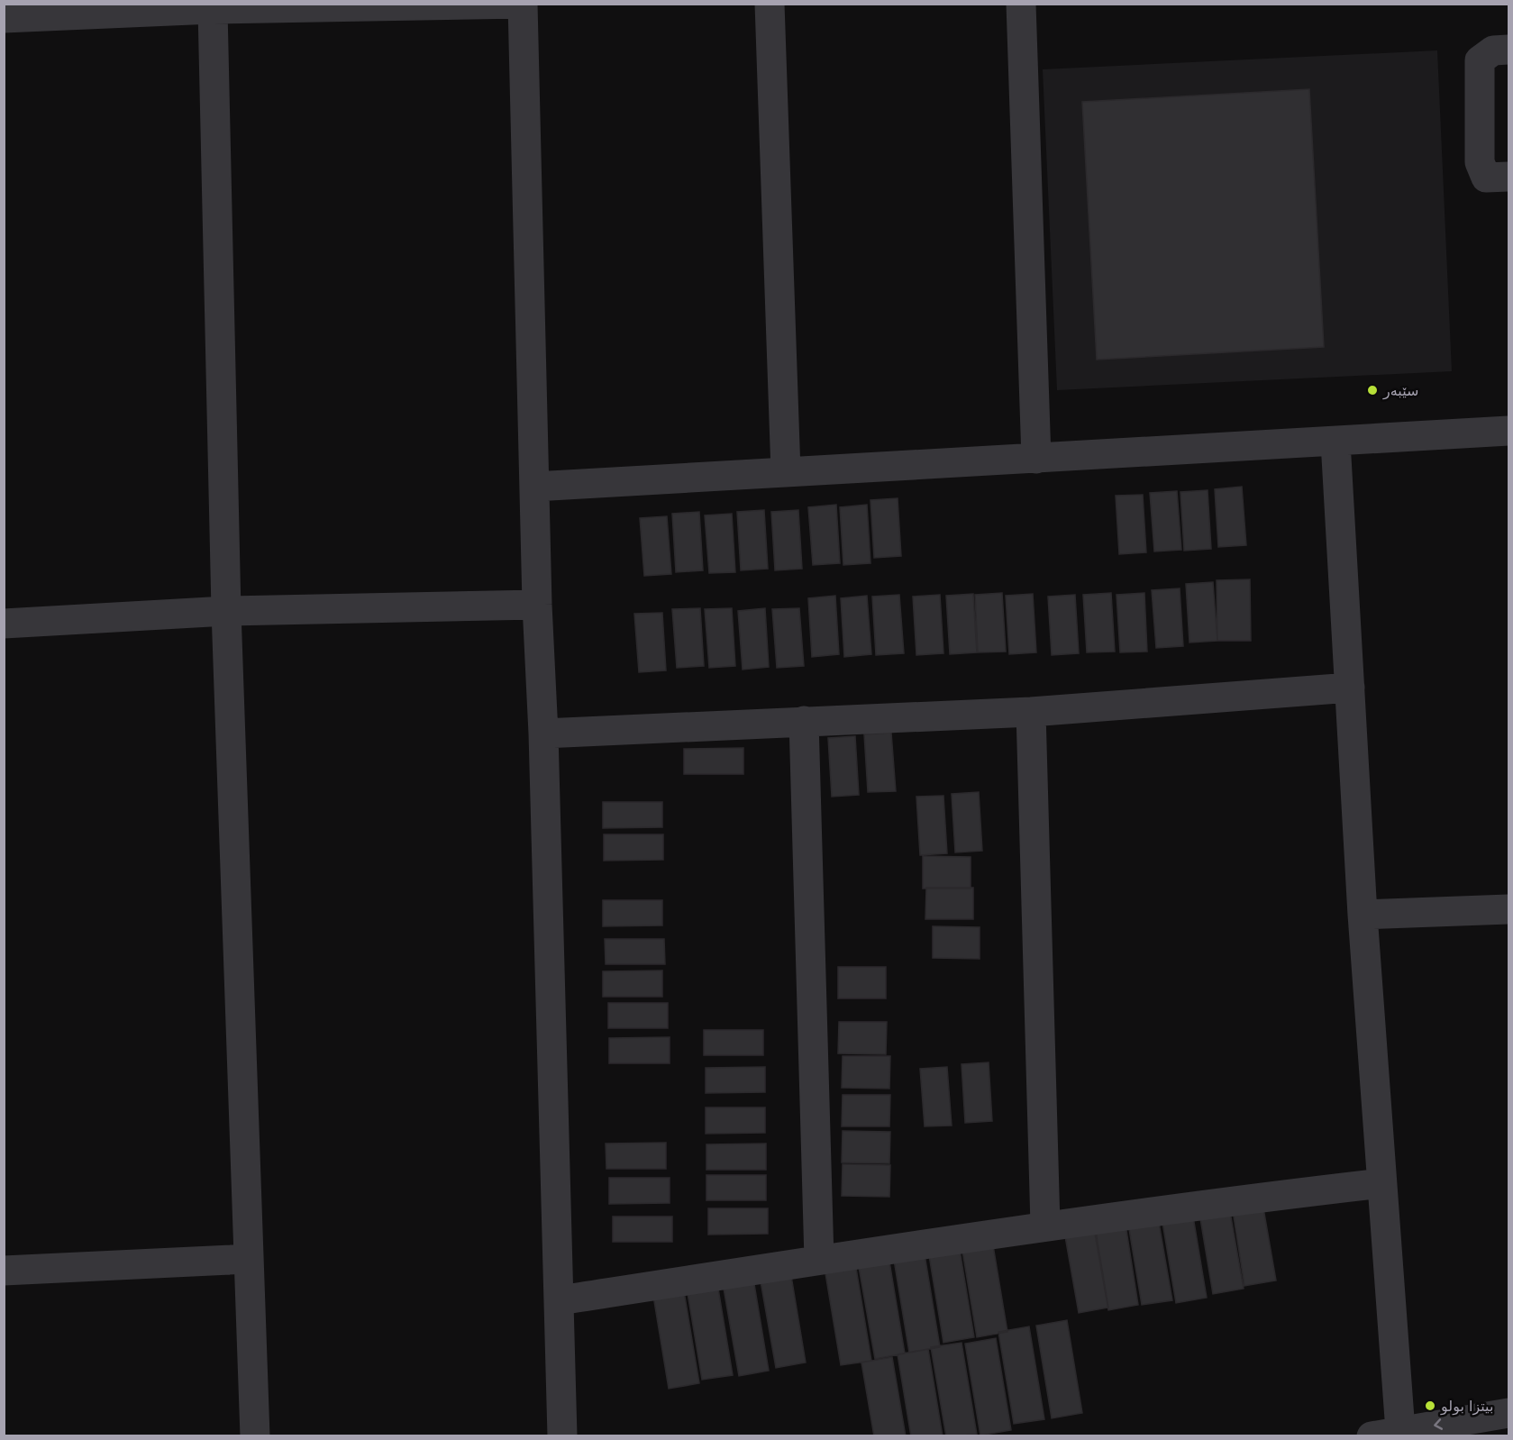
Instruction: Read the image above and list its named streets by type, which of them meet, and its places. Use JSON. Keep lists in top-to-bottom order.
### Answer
{
  "places": ["سێبەر", "بيتزا بولو"]
}
